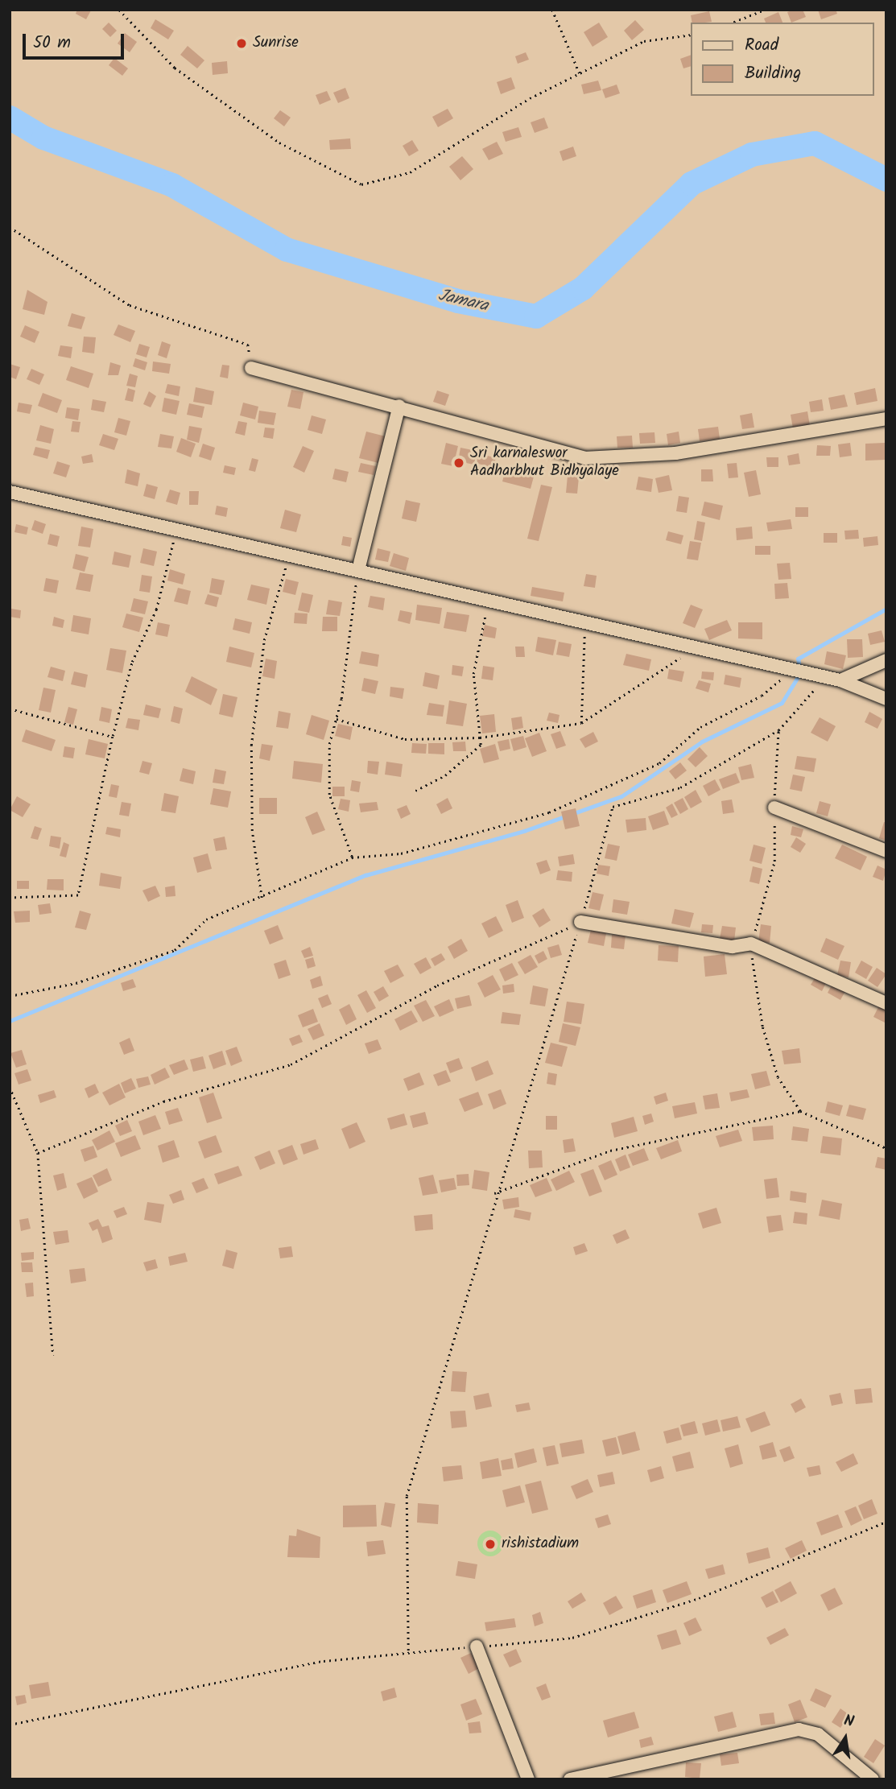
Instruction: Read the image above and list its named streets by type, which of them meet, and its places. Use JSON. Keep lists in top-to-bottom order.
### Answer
{
  "water": ["Jamara"],
  "places": ["Sunrise", "Sri karnaleswor Aadharbhut Bidhyalaye", "rishistadium"],
  "legend": ["Road", "Building"],
  "scale_bar": "50 m",
  "north": "top"
}
